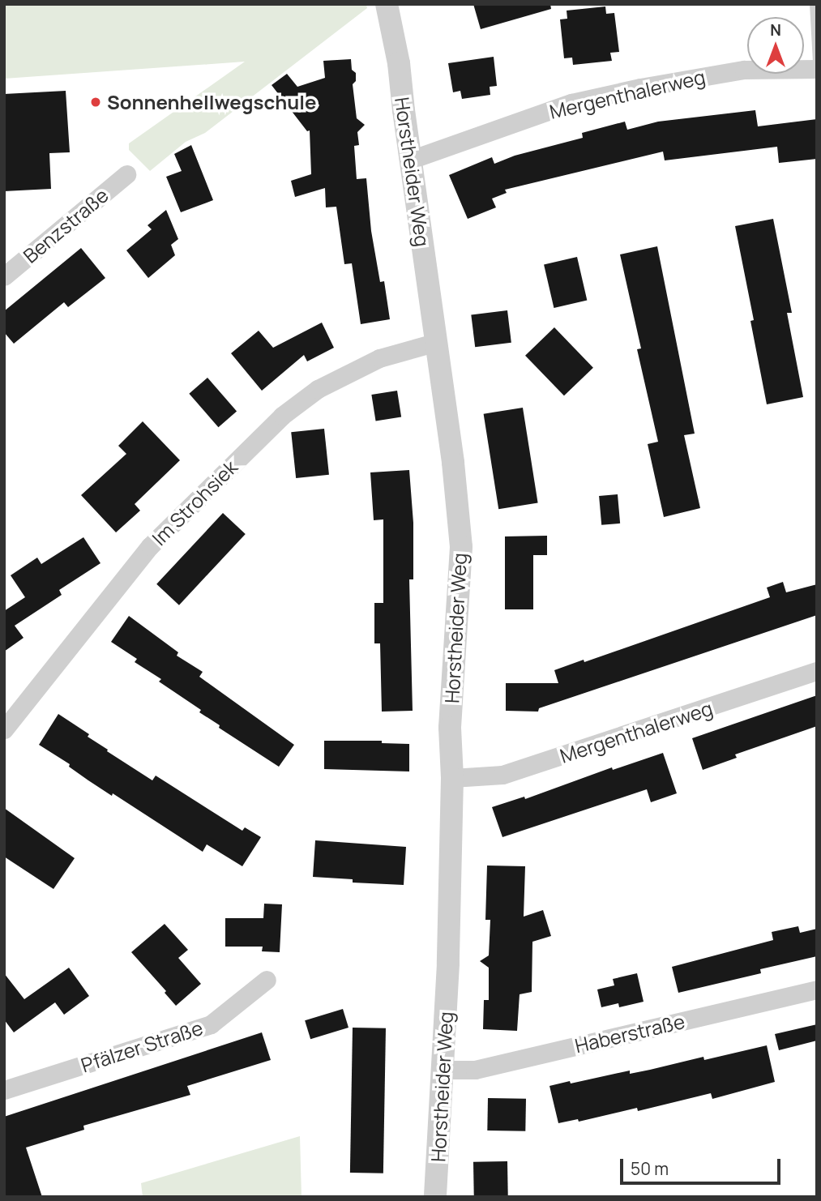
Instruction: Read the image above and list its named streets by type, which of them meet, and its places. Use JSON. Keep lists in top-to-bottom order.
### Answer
{
  "streets": {
    "street": [
      "Mergenthalerweg",
      "Horstheider Weg",
      "Benzstraße",
      "Im Strohsiek",
      "Haberstraße",
      "Pfälzer Straße"
    ]
  },
  "crossings": [
    ["Mergenthalerweg", "Horstheider Weg"],
    ["Horstheider Weg", "Im Strohsiek"],
    ["Horstheider Weg", "Haberstraße"]
  ],
  "places": ["Sonnenhellwegschule"],
  "scale_bar": "50 m",
  "north": "top"
}
